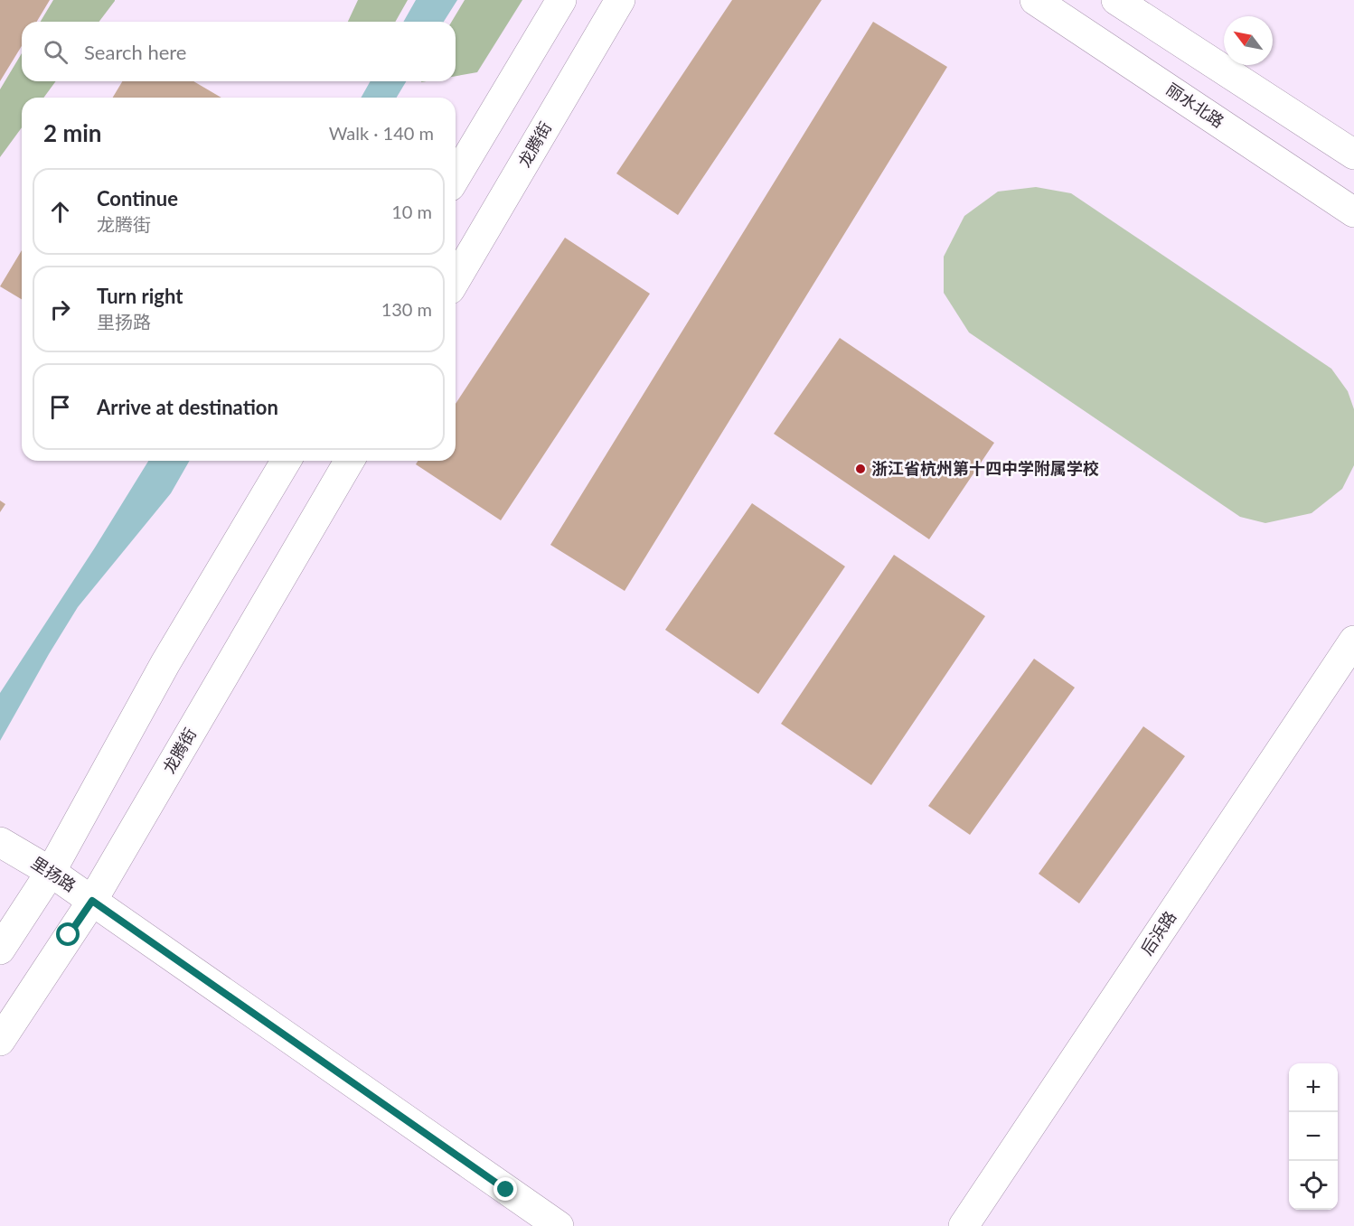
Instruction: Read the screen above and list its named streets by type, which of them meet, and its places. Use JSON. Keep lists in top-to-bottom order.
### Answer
{
  "streets": {
    "main road": [
      "丽水北路",
      "龙腾街",
      "里扬路",
      "后浜路"
    ]
  },
  "crossings": [
    ["龙腾街", "里扬路"]
  ],
  "places": ["浙江省杭州第十四中学附属学校"],
  "north": "top left",
  "page": {
    "search": "Search here",
    "heading": ["2 min", "Walk · 140 m"],
    "list": [
      ["Continue", "龙腾街", "10 m"],
      ["Turn right", "里扬路", "130 m"],
      "Arrive at destination"
    ],
    "map_buttons": ["+", "−"]
  }
}
